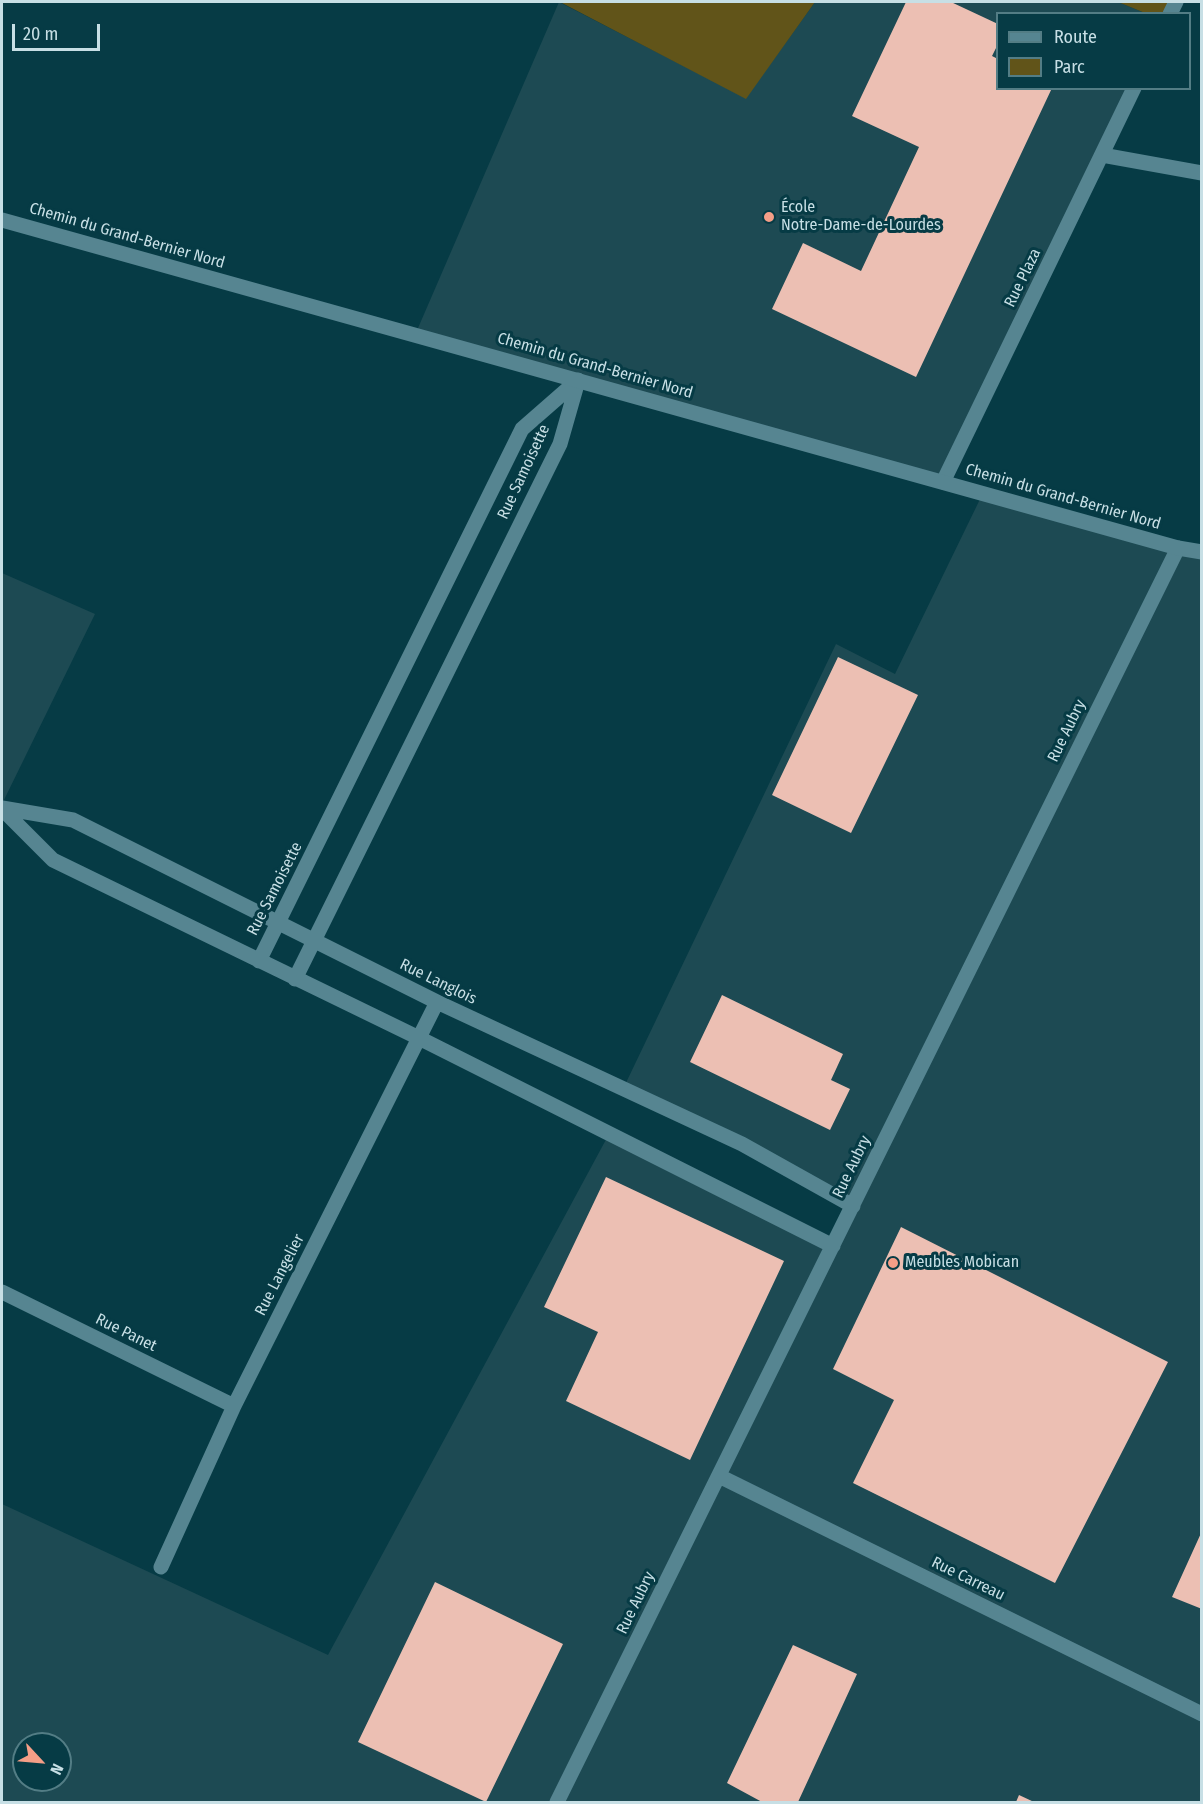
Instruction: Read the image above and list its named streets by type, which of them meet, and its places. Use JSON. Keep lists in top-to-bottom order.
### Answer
{
  "streets": {
    "street": [
      "Chemin du Grand-Bernier Nord",
      "Rue Plaza",
      "Rue Samoisette",
      "Rue Aubry",
      "Rue Langlois",
      "Rue Langelier",
      "Rue Panet",
      "Rue Carreau"
    ]
  },
  "crossings": [
    ["Chemin du Grand-Bernier Nord", "Rue Plaza"],
    ["Chemin du Grand-Bernier Nord", "Rue Samoisette"],
    ["Chemin du Grand-Bernier Nord", "Rue Aubry"],
    ["Rue Samoisette", "Rue Langlois"],
    ["Rue Aubry", "Rue Langlois"],
    ["Rue Aubry", "Rue Carreau"],
    ["Rue Langlois", "Rue Langelier"],
    ["Rue Langelier", "Rue Panet"]
  ],
  "places": ["École Notre-Dame-de-Lourdes", "Meubles Mobican"],
  "legend": ["Route", "Parc"],
  "scale_bar": "20 m",
  "north": "bottom right"
}
